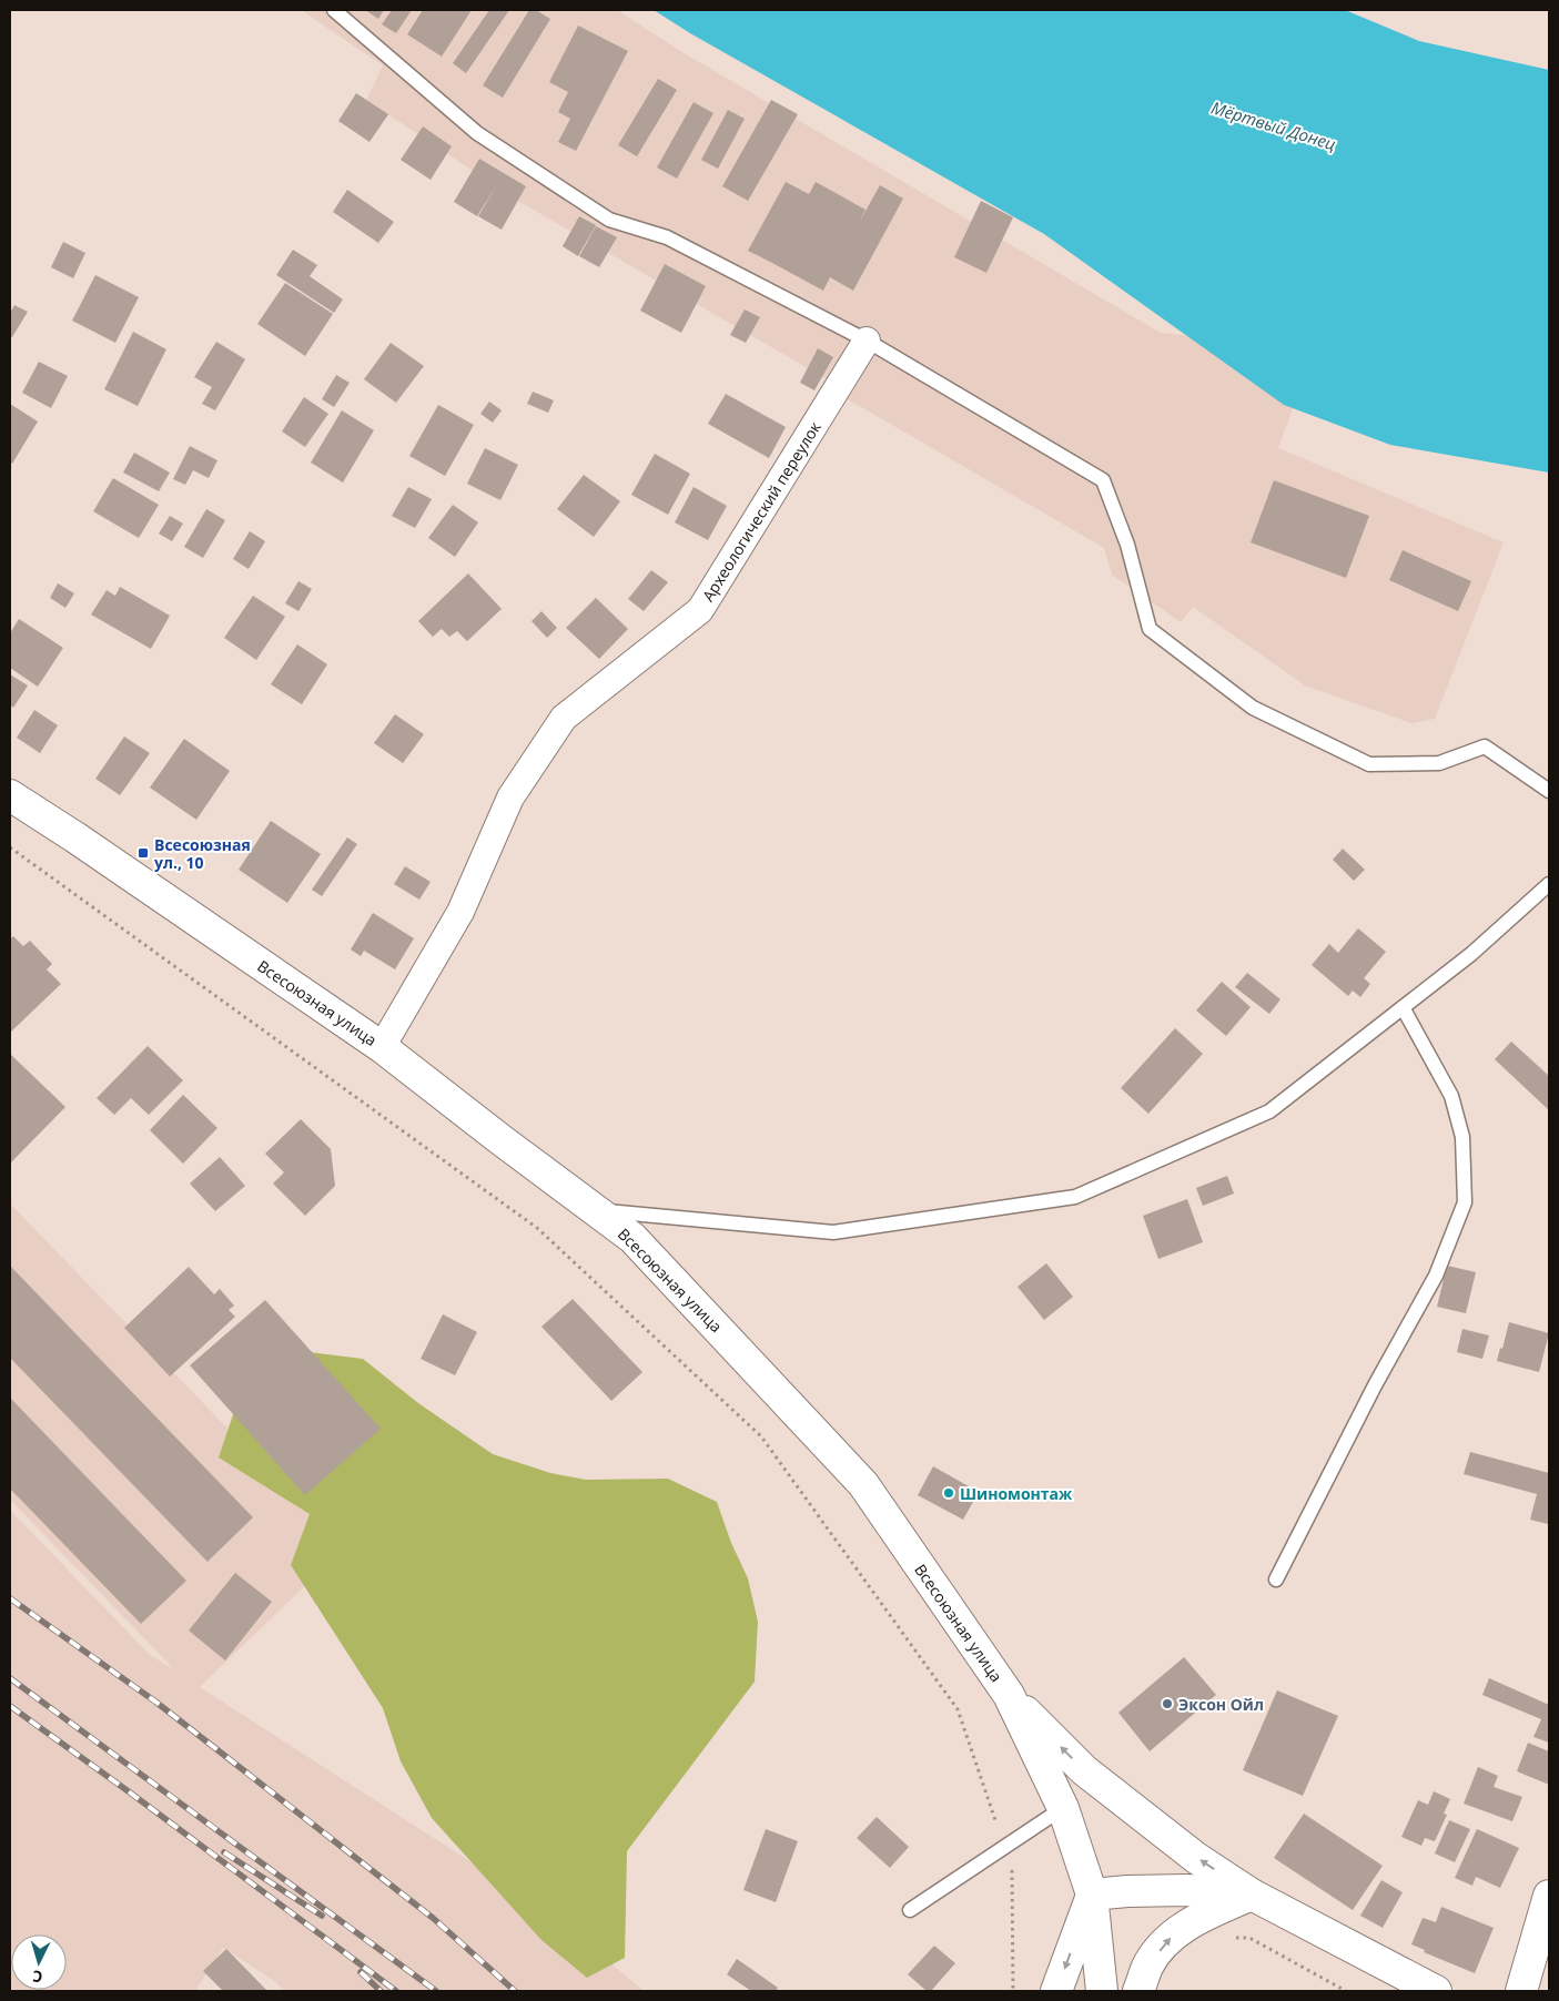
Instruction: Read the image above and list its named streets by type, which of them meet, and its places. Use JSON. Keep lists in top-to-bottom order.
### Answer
{
  "streets": {
    "main road": ["Всесоюзная улица"],
    "street": ["Археологический переулок"]
  },
  "crossings": [
    ["Археологический переулок", "Всесоюзная улица"]
  ],
  "water": ["Мёртвый Донец"],
  "places": {
    "transit": ["Всесоюзная ул., 10"],
    "other": ["Шиномонтаж", "Эксон Ойл"]
  },
  "north": "bottom"
}
